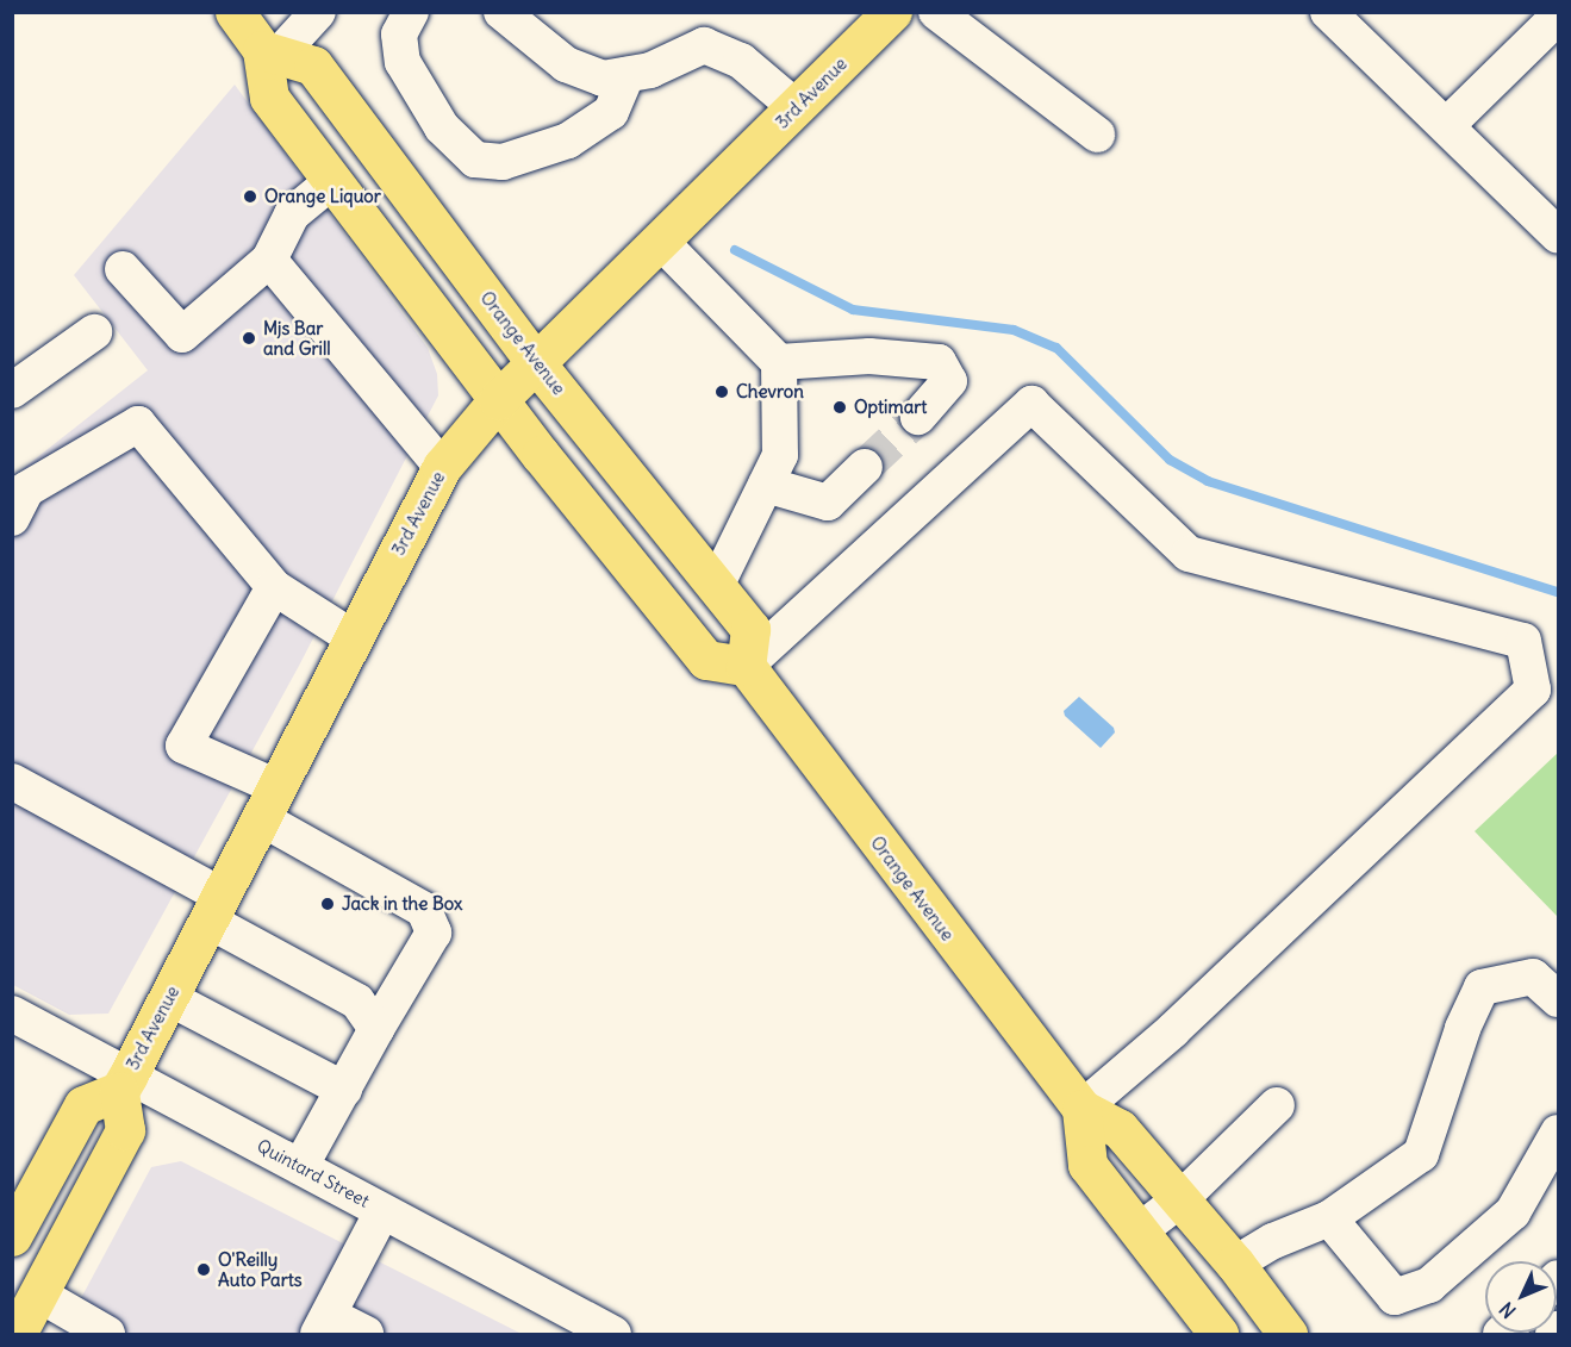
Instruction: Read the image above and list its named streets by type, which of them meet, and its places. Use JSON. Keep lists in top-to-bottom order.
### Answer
{
  "streets": {
    "main road": ["3rd Avenue", "Orange Avenue"],
    "street": ["Quintard Street"]
  },
  "crossings": [
    ["3rd Avenue", "Orange Avenue"],
    ["3rd Avenue", "Quintard Street"]
  ],
  "places": [
    "Orange Liquor",
    "Mjs Bar and Grill",
    "Chevron",
    "Optimart",
    "Jack in the Box",
    "O'Reilly Auto Parts"
  ],
  "north": "bottom left"
}
